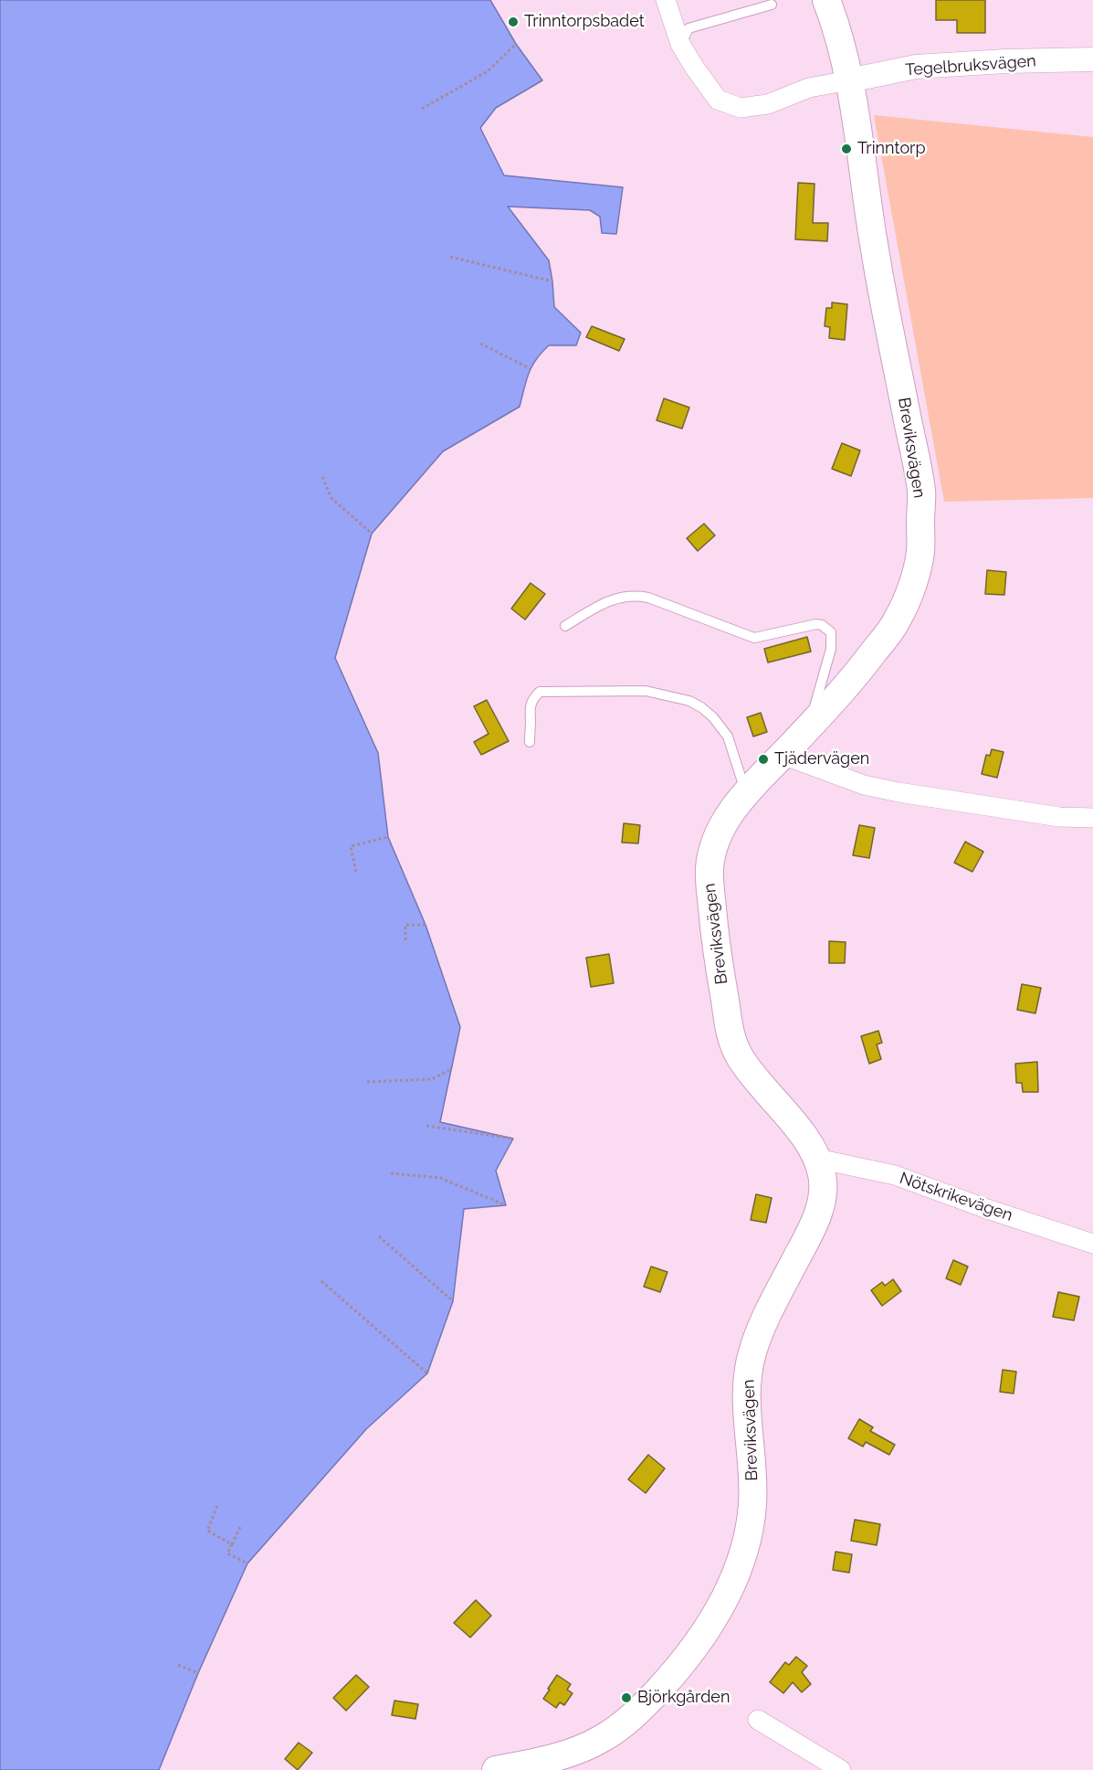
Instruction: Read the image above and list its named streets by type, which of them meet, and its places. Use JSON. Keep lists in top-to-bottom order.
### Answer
{
  "streets": {
    "main road": ["Breviksvägen"],
    "street": ["Tegelbruksvägen", "Nötskrikevägen"]
  },
  "crossings": [
    ["Tegelbruksvägen", "Breviksvägen"],
    ["Breviksvägen", "Nötskrikevägen"]
  ],
  "places": [
    "Trinntorpsbadet",
    "Trinntorp",
    "Tjädervägen",
    "Björkgården"
  ]
}
